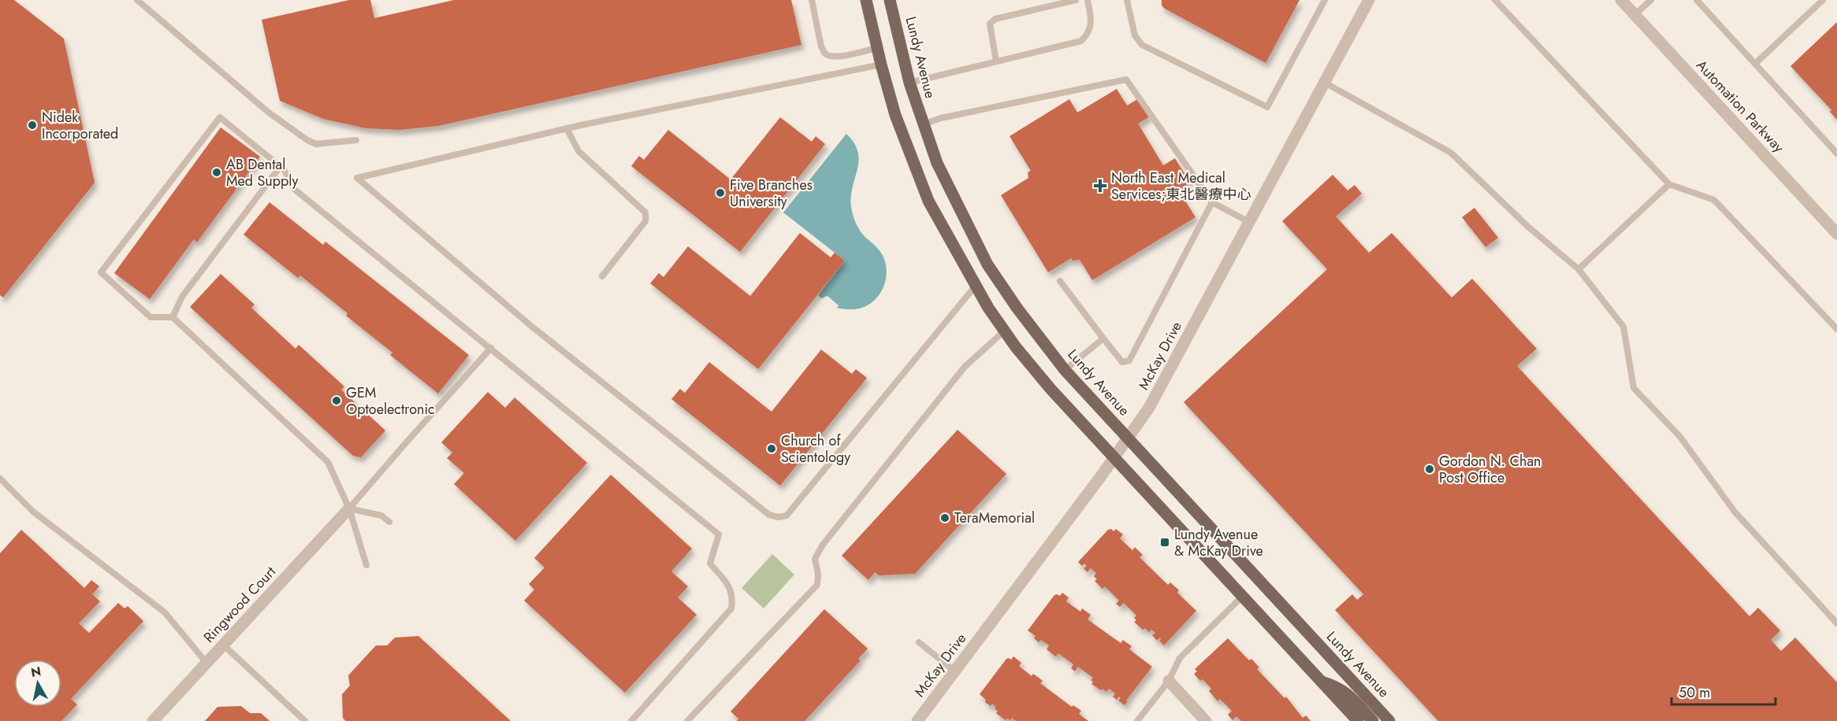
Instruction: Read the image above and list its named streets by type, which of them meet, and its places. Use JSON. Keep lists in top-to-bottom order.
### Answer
{
  "streets": {
    "main road": ["Lundy Avenue"],
    "street": ["Automation Parkway", "McKay Drive", "Ringwood Court"]
  },
  "crossings": [
    ["Lundy Avenue", "McKay Drive"]
  ],
  "places": {
    "other": [
      "Nidek Incorporated",
      "AB Dental Med Supply",
      "Five Branches University",
      "GEM Optoelectronic",
      "Church of Scientology",
      "Gordon N. Chan Post Office",
      "TeraMemorial"
    ],
    "health": ["North East Medical Services;東北醫療中心"],
    "transit": ["Lundy Avenue & McKay Drive"]
  },
  "scale_bar": "50 m",
  "north": "top"
}
